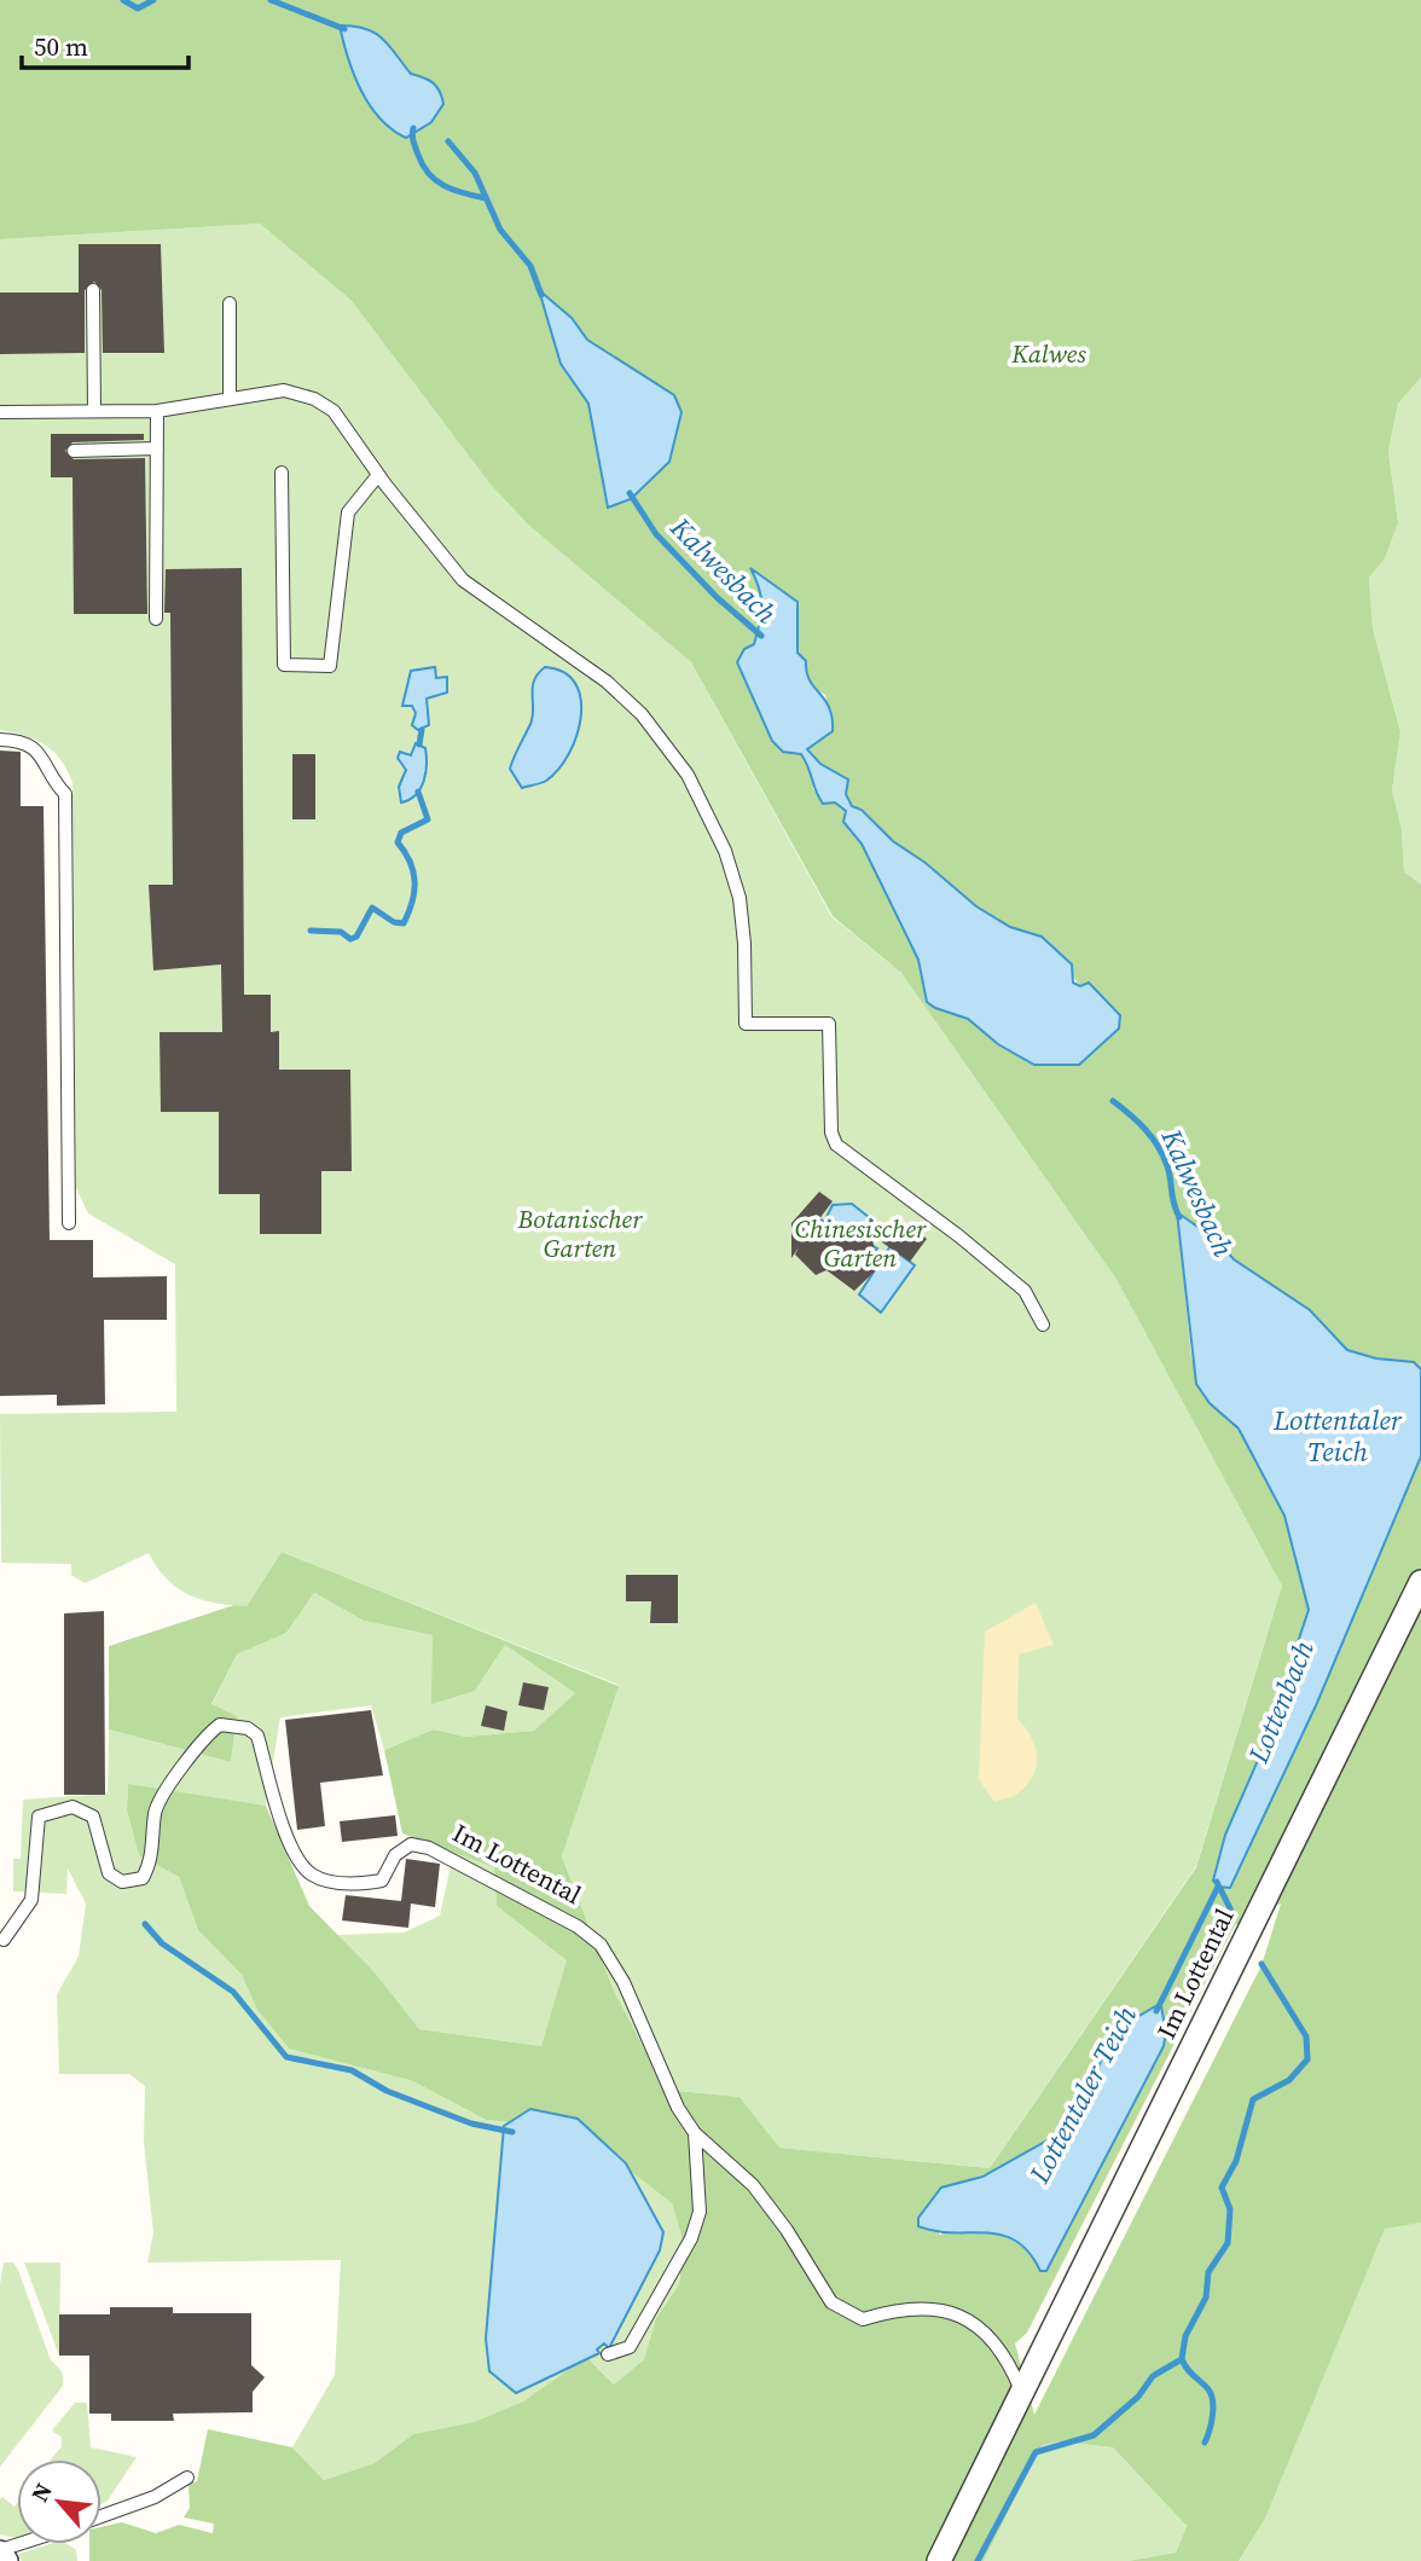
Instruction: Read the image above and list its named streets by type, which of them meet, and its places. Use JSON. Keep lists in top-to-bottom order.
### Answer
{
  "streets": {
    "street": ["Im Lottental"]
  },
  "water": ["Kalwesbach", "Lottentaler Teich", "Lottenbach"],
  "parks": ["Kalwes", "Botanischer Garten", "Chinesischer Garten"],
  "scale_bar": "50 m",
  "north": "top left"
}
